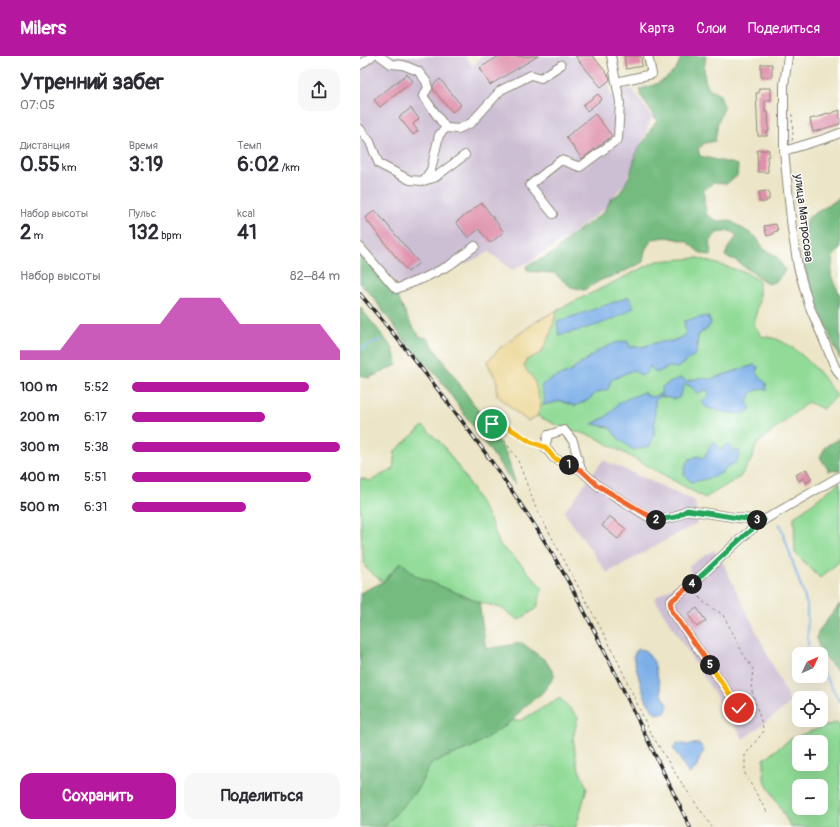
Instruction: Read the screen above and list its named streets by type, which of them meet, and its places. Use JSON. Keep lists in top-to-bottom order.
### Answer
{
  "streets": {
    "street": ["улица Матросова"]
  },
  "north": "top right",
  "page": {
    "header": "Milers",
    "nav": ["Карта", "Слои", "Поделиться"],
    "heading": ["Утренний забег", "07:05"],
    "stats": [
      ["Дистанция", "0.55 km"],
      ["Время", "3:19"],
      ["Темп", "6:02 /km"],
      ["Набор высоты", "2 m"],
      ["Пульс", "132 bpm"],
      ["kcal", "41"]
    ],
    "chart": ["Набор высоты", "82–84 m"],
    "list": [
      {
        "name": "100 m",
        "note": "5:52"
      },
      {
        "name": "200 m",
        "note": "6:17"
      },
      {
        "name": "300 m",
        "note": "5:38"
      },
      {
        "name": "400 m",
        "note": "5:51"
      },
      {
        "name": "500 m",
        "note": "6:31"
      }
    ],
    "pins": [
      "1",
      "2",
      "3",
      "4",
      "5"
    ],
    "map_buttons": ["+", "−"],
    "buttons": ["Сохранить", "Поделиться"]
  }
}
